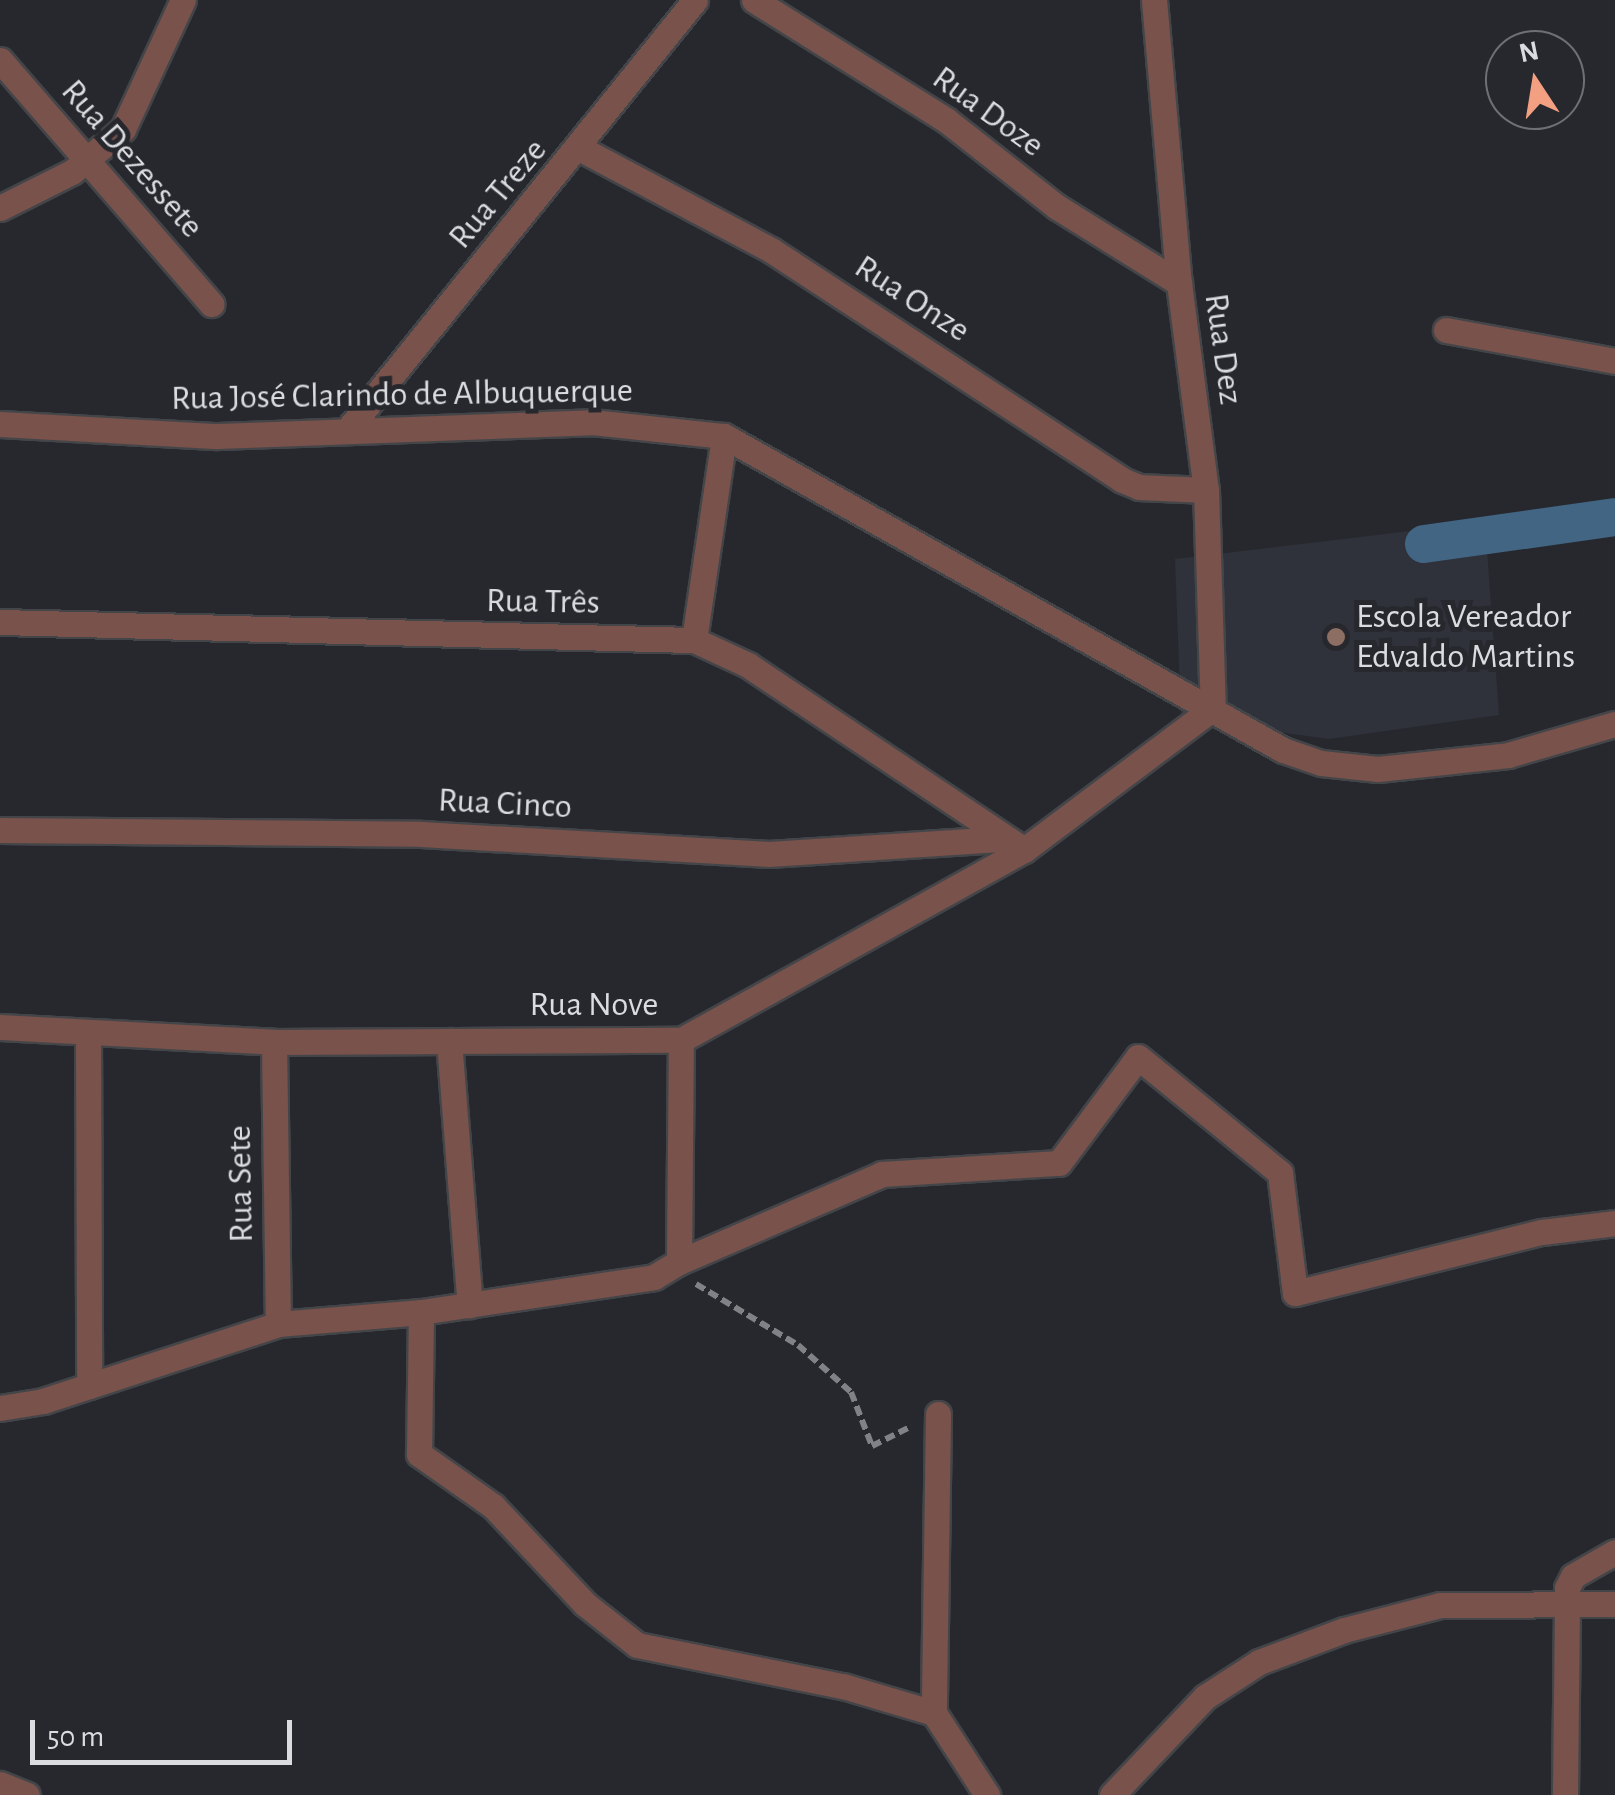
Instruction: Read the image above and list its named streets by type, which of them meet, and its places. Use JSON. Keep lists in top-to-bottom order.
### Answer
{
  "streets": {
    "street": [
      "Rua Doze",
      "Rua Dezessete",
      "Rua Treze",
      "Rua Onze",
      "Rua Dez",
      "Rua José Clarindo de Albuquerque",
      "Rua Três",
      "Rua Cinco",
      "Rua Nove",
      "Rua Sete"
    ]
  },
  "crossings": [
    ["Rua Doze", "Rua Dez"],
    ["Rua Treze", "Rua Onze"],
    ["Rua Treze", "Rua José Clarindo de Albuquerque"],
    ["Rua Onze", "Rua Dez"],
    ["Rua Dez", "Rua José Clarindo de Albuquerque"],
    ["Rua Dez", "Rua Nove"],
    ["Rua José Clarindo de Albuquerque", "Rua Nove"],
    ["Rua Três", "Rua Cinco"],
    ["Rua Três", "Rua Nove"],
    ["Rua Cinco", "Rua Nove"],
    ["Rua Nove", "Rua Sete"]
  ],
  "places": ["Escola Vereador Edvaldo Martins"],
  "scale_bar": "50 m",
  "north": "top"
}
